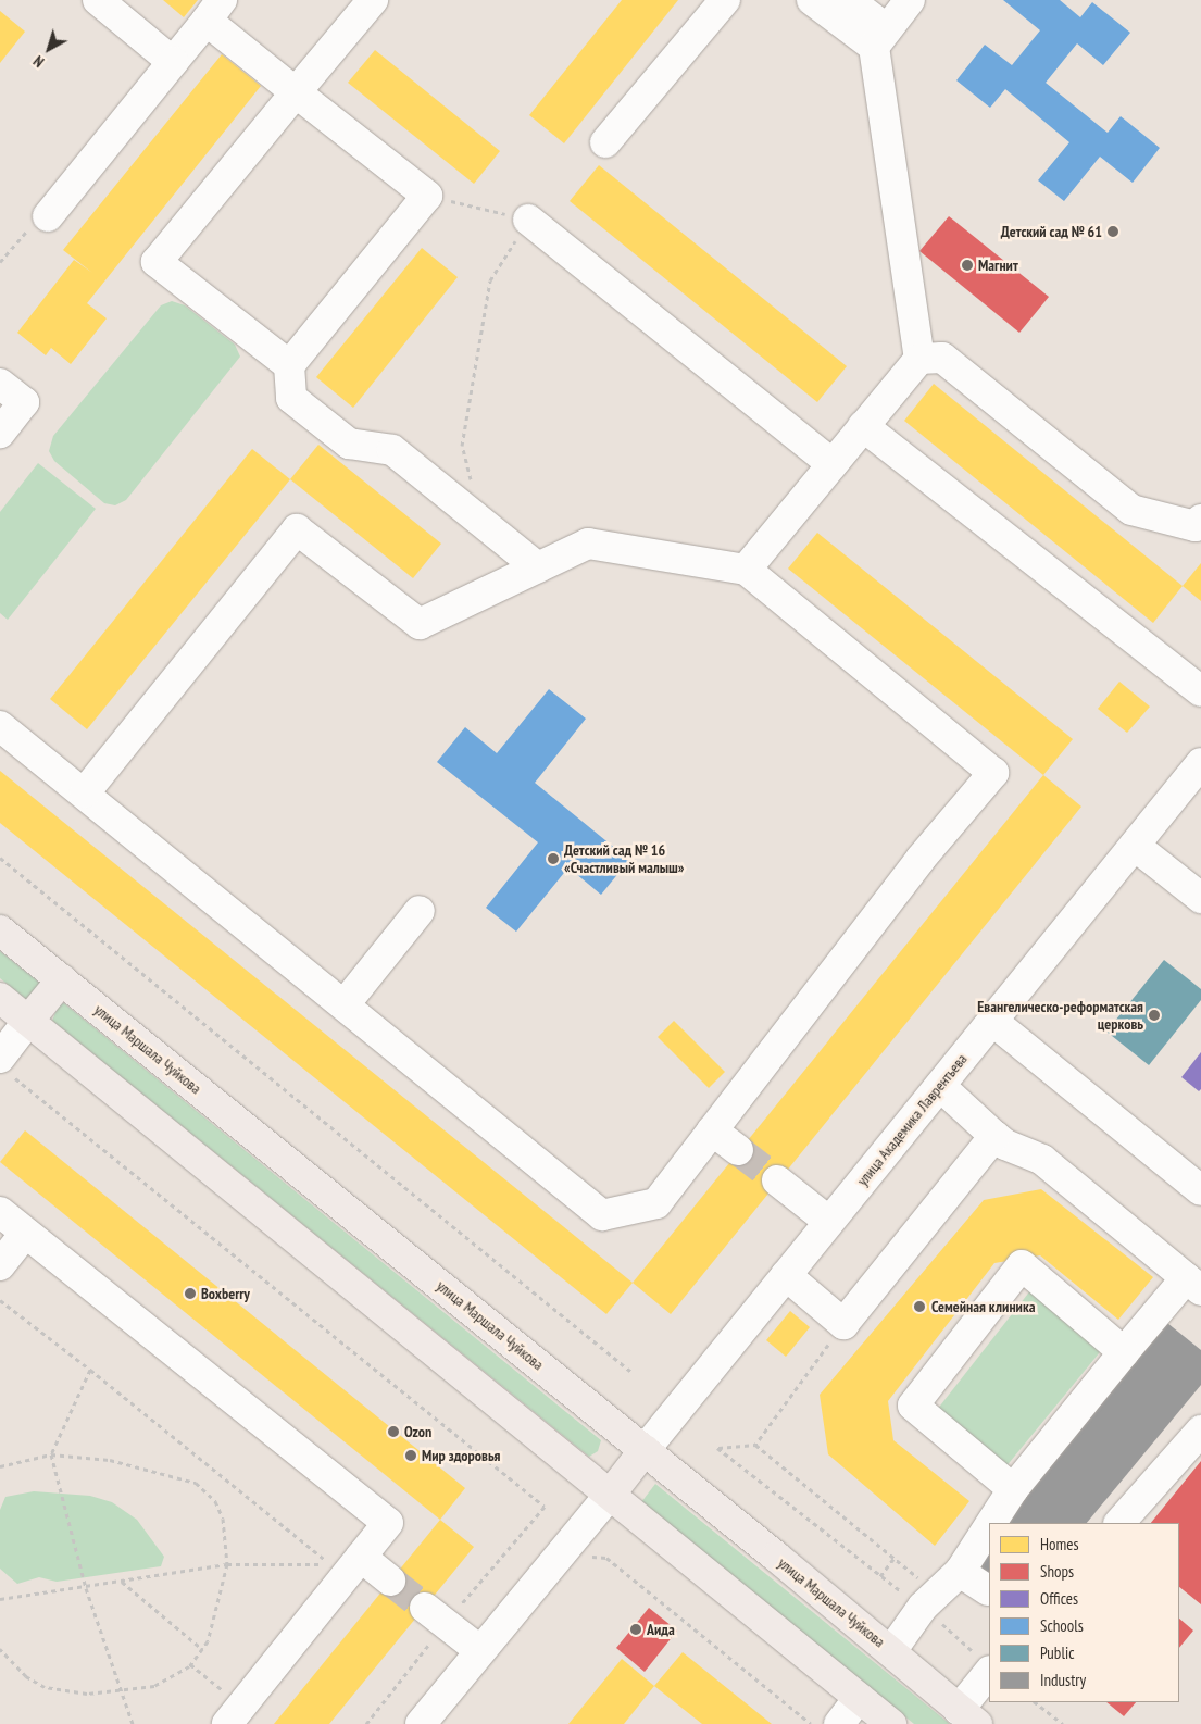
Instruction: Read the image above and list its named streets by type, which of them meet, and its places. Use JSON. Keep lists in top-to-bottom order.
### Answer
{
  "streets": {
    "main road": ["улица Маршала Чуйкова"],
    "street": ["улица Академика Лаврентьева"]
  },
  "crossings": [
    ["улица Маршала Чуйкова", "улица Академика Лаврентьева"]
  ],
  "places": [
    "Детский сад № 61",
    "Магнит",
    "Детский сад № 16 «Счастливый малыш»",
    "Евангелическо-реформатская церковь",
    "Boxberry",
    "Семейная клиника",
    "Ozon",
    "Мир здоровья",
    "Аида"
  ],
  "legend": [
    "Homes",
    "Shops",
    "Offices",
    "Schools",
    "Public",
    "Industry"
  ],
  "north": "bottom left"
}
